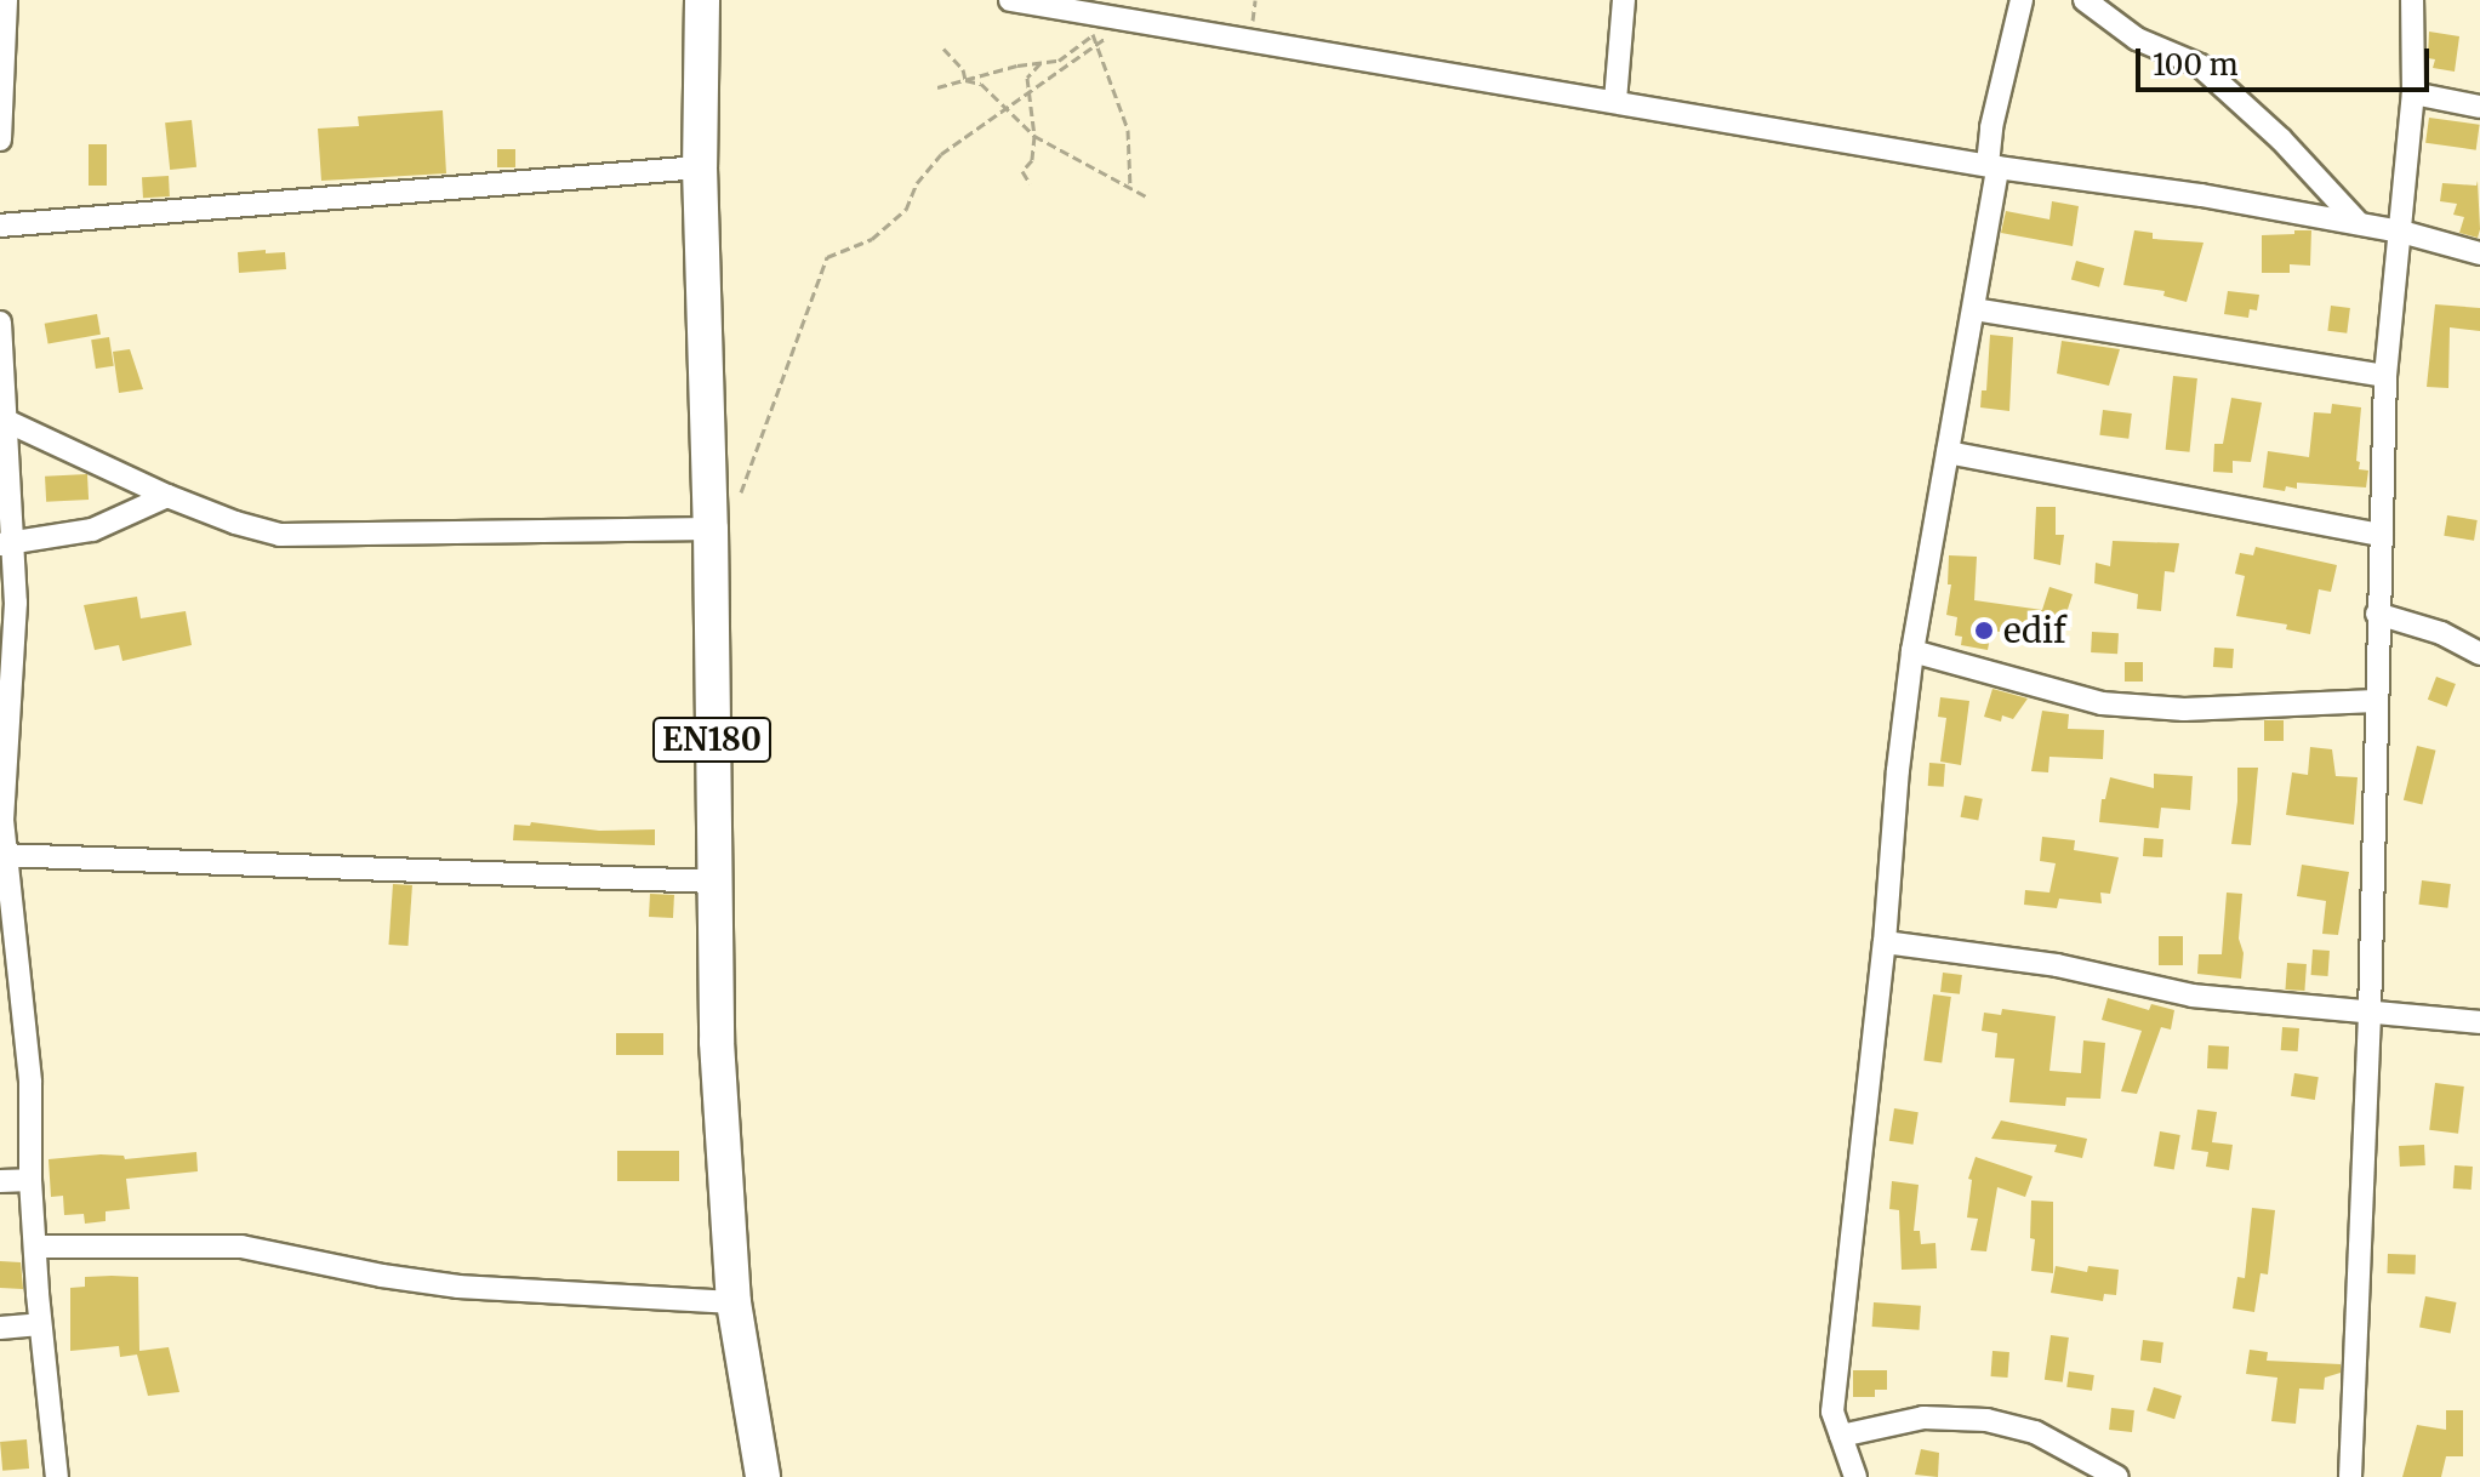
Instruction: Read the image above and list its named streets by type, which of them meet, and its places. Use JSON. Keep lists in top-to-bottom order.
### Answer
{
  "streets": {
    "main road": ["EN180"]
  },
  "places": ["edif"],
  "scale_bar": "100 m"
}
